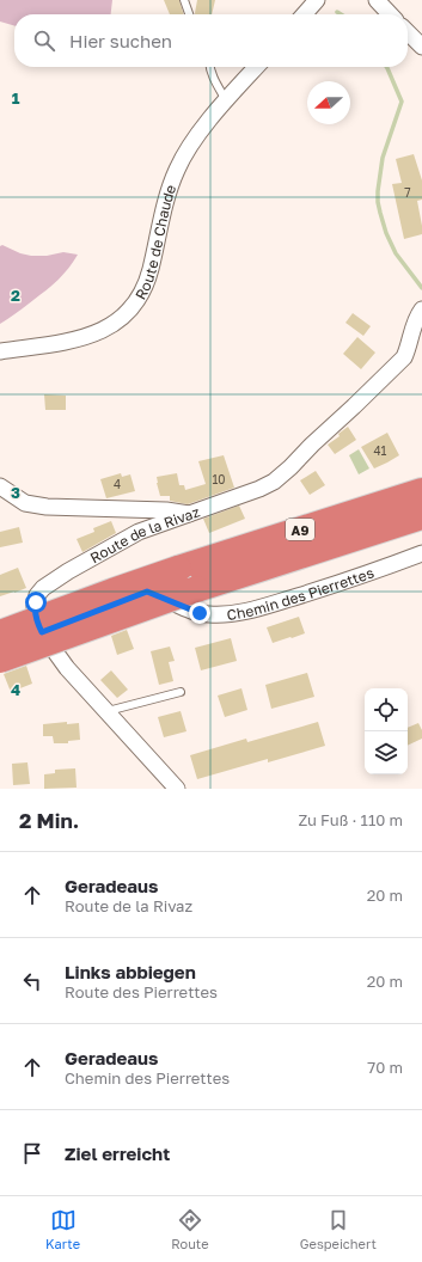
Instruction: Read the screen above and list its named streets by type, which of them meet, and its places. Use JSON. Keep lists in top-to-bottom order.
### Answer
{
  "streets": {
    "highway": ["A9"],
    "street": ["Route de Chaude", "Route de la Rivaz", "Chemin des Pierrettes"]
  },
  "crossings": [
    ["Route de la Rivaz", "Chemin des Pierrettes"]
  ],
  "house_numbers": [
    "7",
    "41",
    "10",
    "4"
  ],
  "north": "left",
  "page": {
    "search": "Hier suchen",
    "heading": ["2 Min.", "Zu Fuß · 110 m"],
    "list": [
      ["Geradeaus", "Route de la Rivaz", "20 m"],
      ["Links abbiegen", "Route des Pierrettes", "20 m"],
      ["Geradeaus", "Chemin des Pierrettes", "70 m"],
      "Ziel erreicht"
    ],
    "nav": ["Karte", "Route", "Gespeichert"]
  },
  "grid": {
    "rows": [
      "1",
      "2",
      "3",
      "4"
    ]
  }
}
